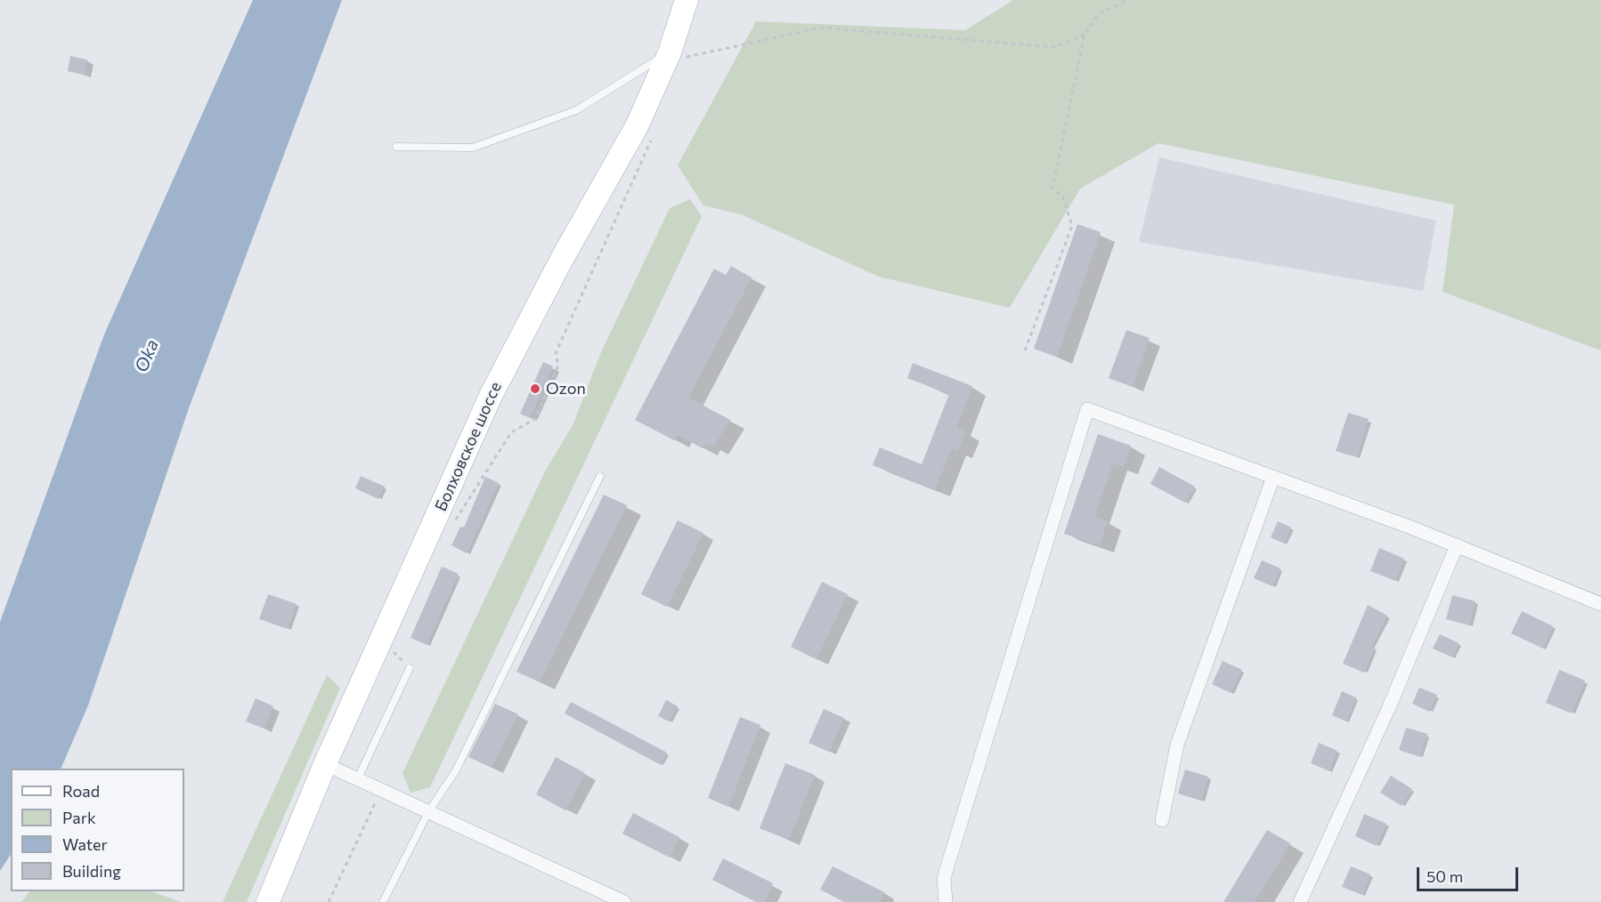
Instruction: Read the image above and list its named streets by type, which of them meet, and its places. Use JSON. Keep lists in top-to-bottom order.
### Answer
{
  "streets": {
    "main road": ["Болховское шоссе"]
  },
  "water": ["Oka"],
  "places": ["Ozon"],
  "legend": [
    "Road",
    "Park",
    "Water",
    "Building"
  ],
  "scale_bar": "50 m"
}
